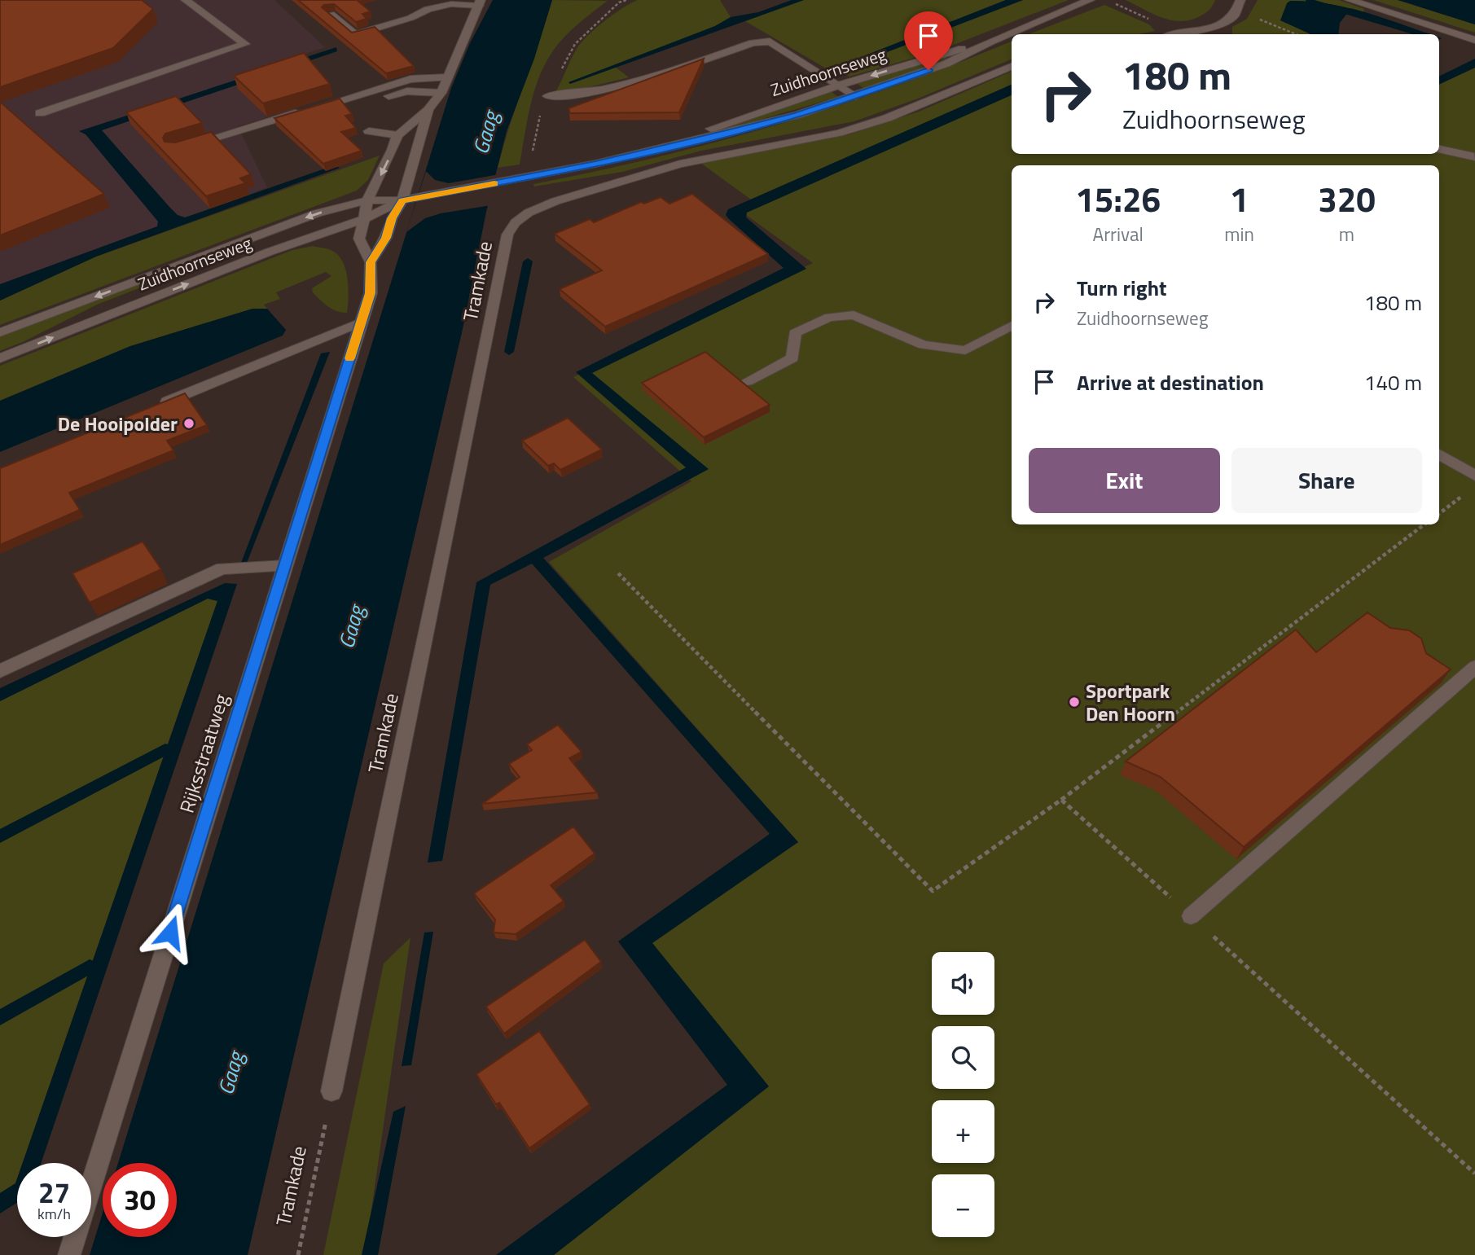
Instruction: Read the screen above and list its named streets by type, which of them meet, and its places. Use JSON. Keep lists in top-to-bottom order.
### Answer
{
  "streets": {
    "main road": ["Zuidhoornseweg"],
    "street": ["Tramkade", "Rijksstraatweg"]
  },
  "crossings": [
    ["Zuidhoornseweg", "Rijksstraatweg"]
  ],
  "water": ["Gaag"],
  "places": ["De Hooipolder", "Sportpark Den Hoorn"],
  "page": {
    "turn": ["180 m", "Zuidhoornseweg"],
    "eta": [
      "15:26",
      "Arrival",
      "1",
      "min",
      "320",
      "m"
    ],
    "list": [
      {
        "name": "Turn right",
        "note": "Zuidhoornseweg",
        "value": "180 m"
      },
      {
        "name": "Arrive at destination",
        "value": "140 m"
      }
    ],
    "buttons": ["Exit", "Share"],
    "map_buttons": ["+", "−"],
    "speed": "27 km/h",
    "limit": "30"
  }
}
